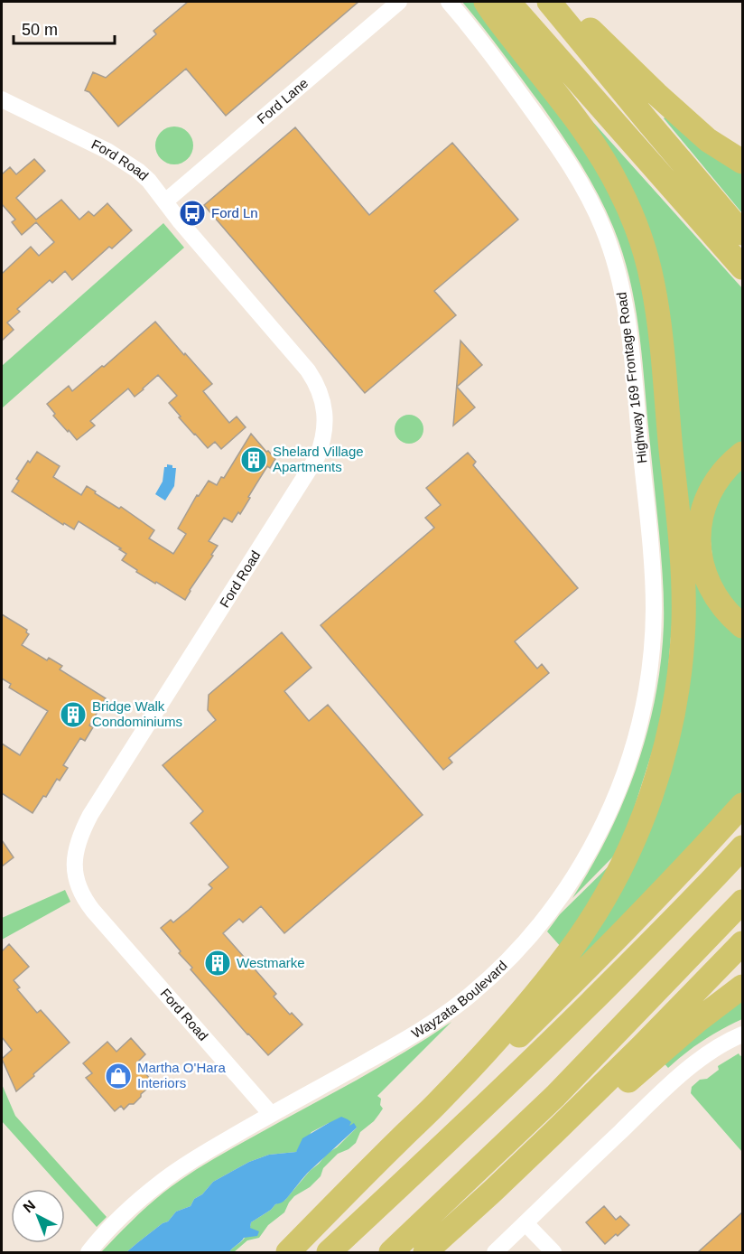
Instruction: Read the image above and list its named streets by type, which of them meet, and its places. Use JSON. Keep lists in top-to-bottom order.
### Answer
{
  "streets": {
    "street": [
      "Ford Lane",
      "Ford Road",
      "Highway 169 Frontage Road",
      "Wayzata Boulevard"
    ]
  },
  "crossings": [
    ["Ford Lane", "Ford Road"],
    ["Ford Road", "Wayzata Boulevard"],
    ["Highway 169 Frontage Road", "Wayzata Boulevard"]
  ],
  "places": {
    "bus stop": ["Ford Ln"],
    "building": ["Shelard Village Apartments", "Bridge Walk Condominiums", "Westmarke"],
    "shop": ["Martha O'Hara Interiors"]
  },
  "scale_bar": "50 m",
  "north": "top left"
}
